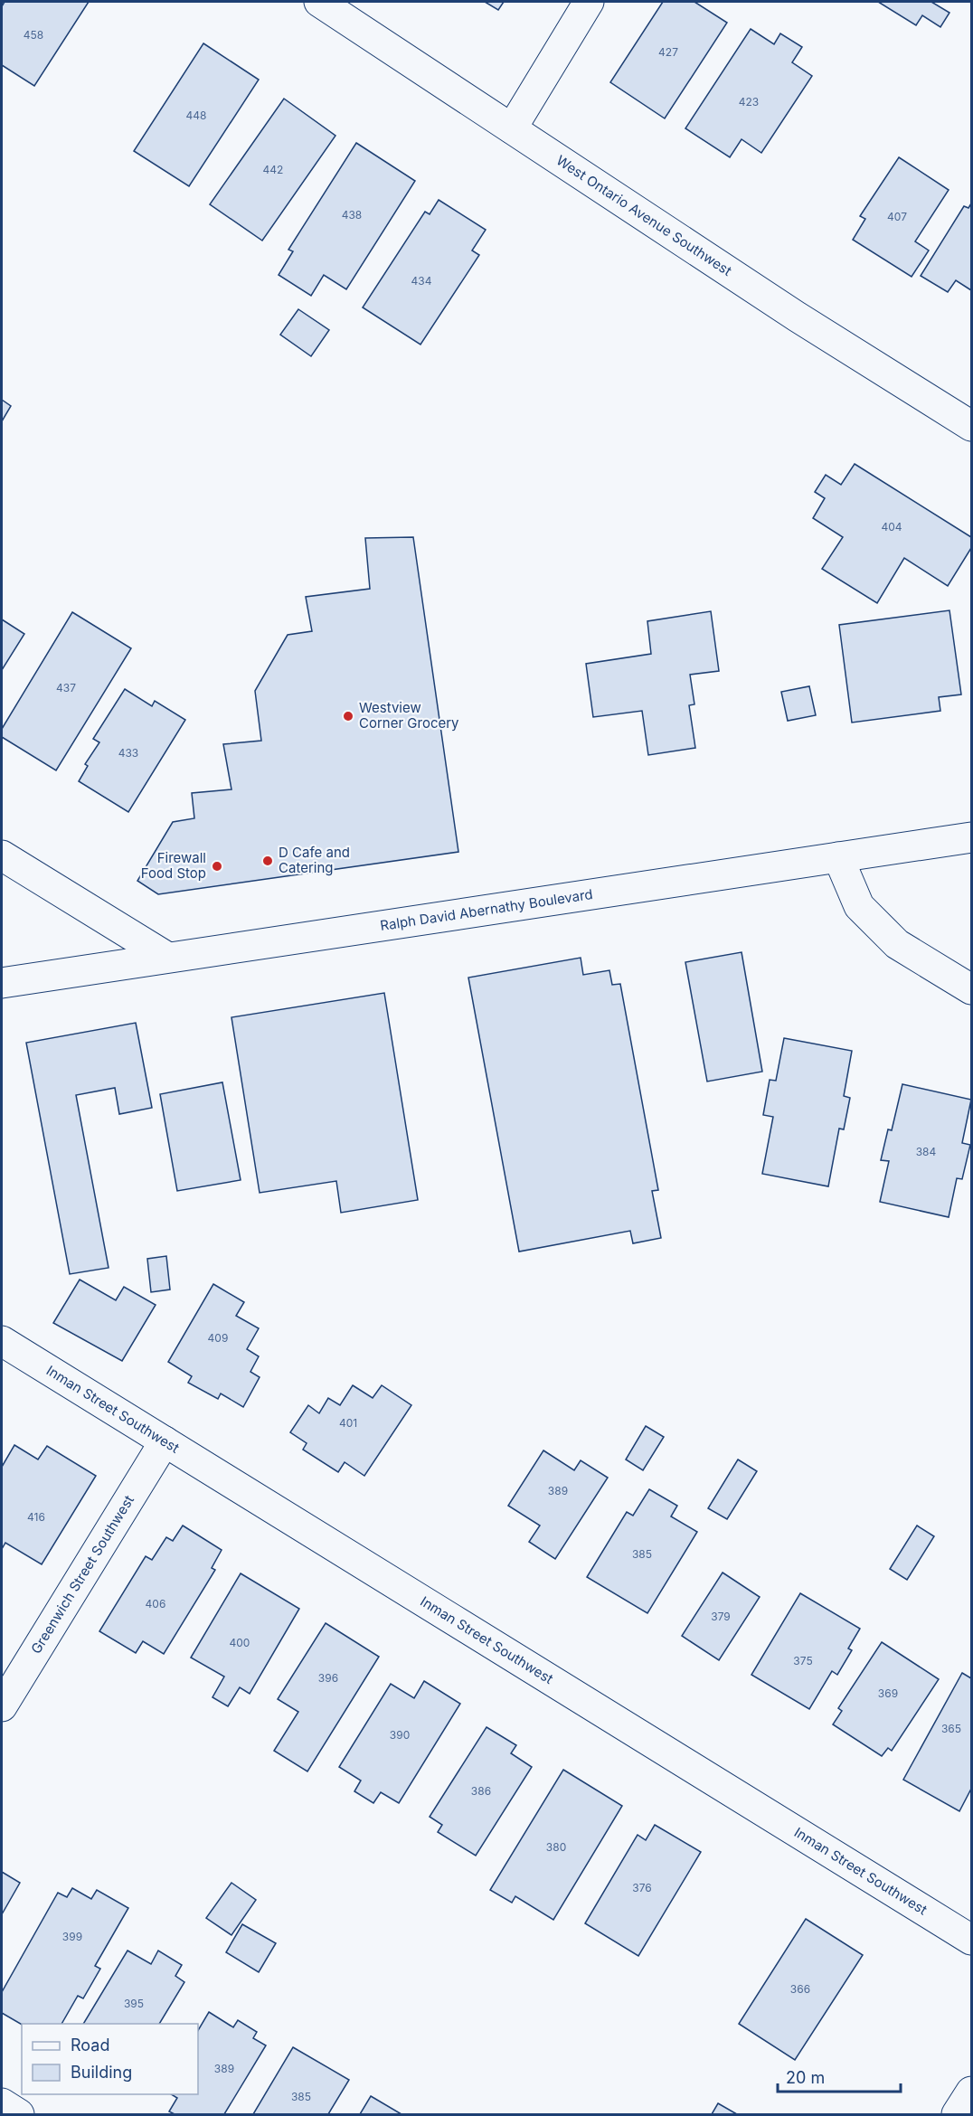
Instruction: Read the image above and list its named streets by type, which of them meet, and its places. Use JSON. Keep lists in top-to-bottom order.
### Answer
{
  "streets": {
    "street": [
      "West Ontario Avenue Southwest",
      "Ralph David Abernathy Boulevard",
      "Inman Street Southwest",
      "Greenwich Street Southwest"
    ]
  },
  "crossings": [
    ["Inman Street Southwest", "Greenwich Street Southwest"]
  ],
  "places": ["Westview Corner Grocery", "D Cafe and Catering", "Firewall Food Stop"],
  "house_numbers": [
    "458",
    "427",
    "423",
    "448",
    "442",
    "438",
    "407",
    "434",
    "404",
    "437",
    "433",
    "384",
    "409",
    "401",
    "389",
    "416",
    "385",
    "406",
    "379",
    "400",
    "375",
    "396",
    "369",
    "365",
    "390",
    "386",
    "380",
    "376",
    "399",
    "366",
    "395",
    "389",
    "385"
  ],
  "legend": ["Road", "Building"],
  "scale_bar": "20 m"
}
